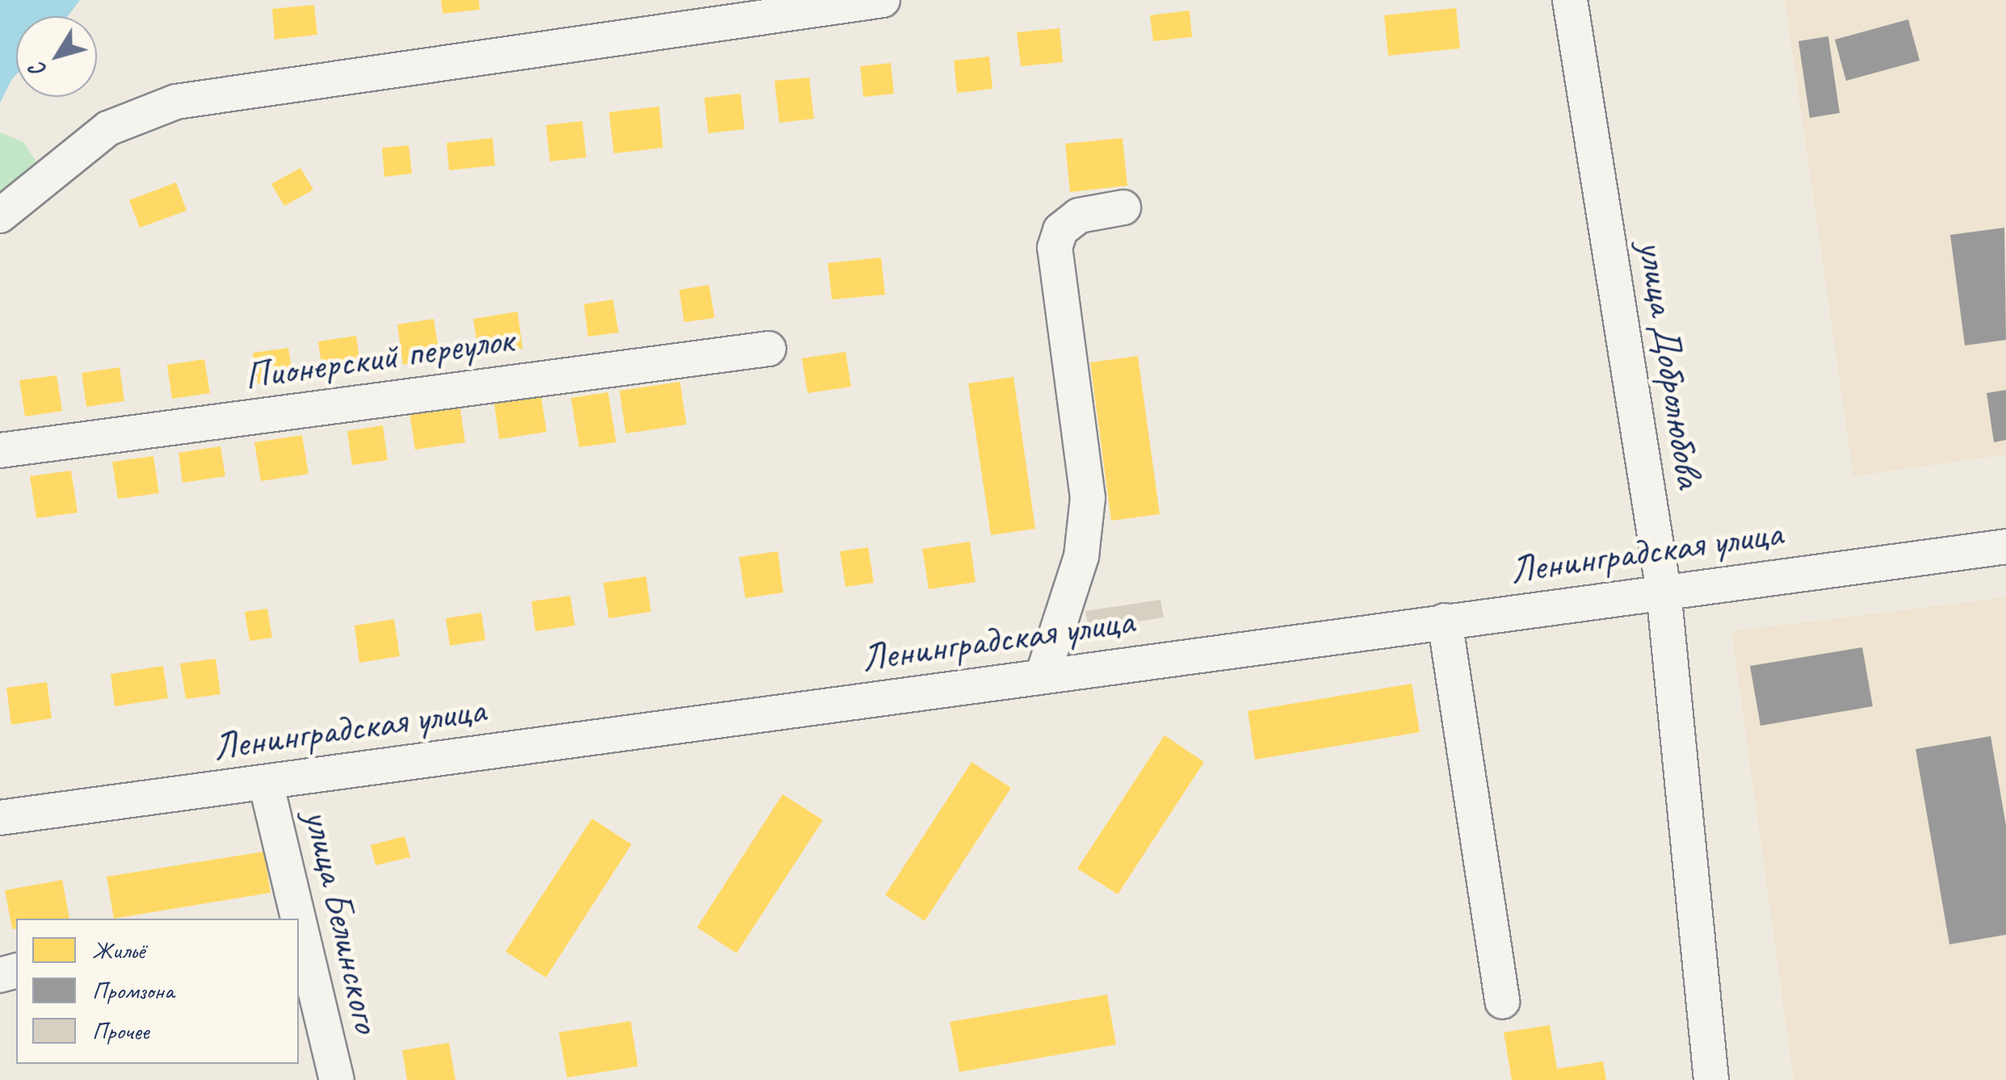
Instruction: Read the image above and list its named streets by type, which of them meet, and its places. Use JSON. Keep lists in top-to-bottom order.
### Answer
{
  "streets": {
    "street": [
      "Пионерский переулок",
      "улица Добролюбова",
      "Ленинградская улица",
      "улица Белинского"
    ]
  },
  "crossings": [
    ["улица Добролюбова", "Ленинградская улица"],
    ["Ленинградская улица", "улица Белинского"]
  ],
  "legend": ["Жильё", "Промзона", "Прочее"],
  "north": "bottom left"
}
